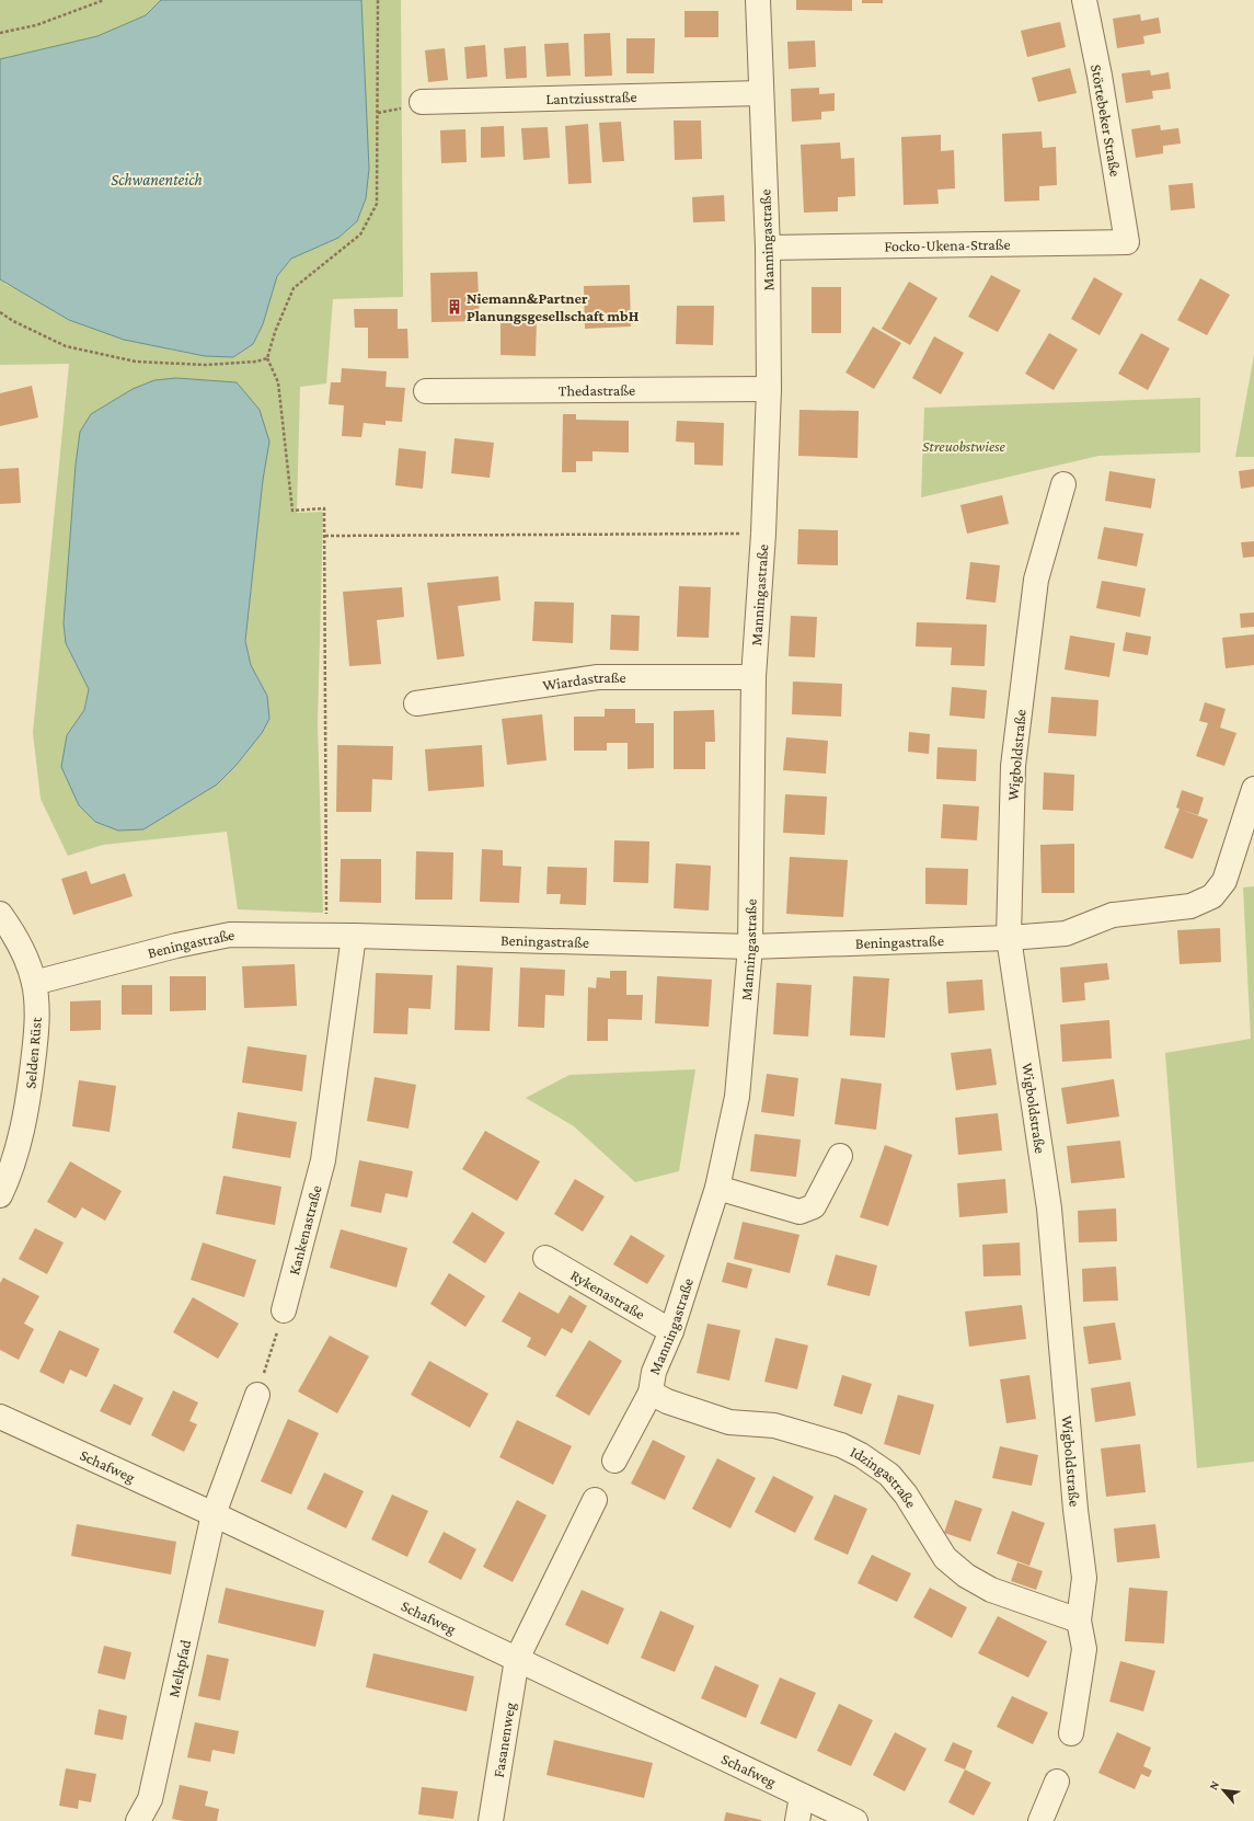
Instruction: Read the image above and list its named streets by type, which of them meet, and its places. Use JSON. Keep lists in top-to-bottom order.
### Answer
{
  "streets": {
    "street": [
      "Lantziusstraße",
      "Störtebeker Straße",
      "Manningastraße",
      "Focko-Ukena-Straße",
      "Thedastraße",
      "Wiardastraße",
      "Wigboldstraße",
      "Beningastraße",
      "Selden Rüst",
      "Kankenastraße",
      "Rykenastraße",
      "Schafweg",
      "Idzingastraße",
      "Melkpfad",
      "Fasanenweg"
    ]
  },
  "crossings": [
    ["Lantziusstraße", "Manningastraße"],
    ["Störtebeker Straße", "Focko-Ukena-Straße"],
    ["Manningastraße", "Focko-Ukena-Straße"],
    ["Manningastraße", "Thedastraße"],
    ["Manningastraße", "Wiardastraße"],
    ["Manningastraße", "Beningastraße"],
    ["Manningastraße", "Rykenastraße"],
    ["Manningastraße", "Idzingastraße"],
    ["Wigboldstraße", "Beningastraße"],
    ["Wigboldstraße", "Idzingastraße"],
    ["Beningastraße", "Selden Rüst"],
    ["Beningastraße", "Kankenastraße"],
    ["Schafweg", "Melkpfad"],
    ["Schafweg", "Fasanenweg"]
  ],
  "water": ["Schwanenteich"],
  "parks": ["Streuobstwiese"],
  "places": {
    "building": ["Niemann&Partner Planungsgesellschaft mbH"]
  },
  "north": "top left"
}
